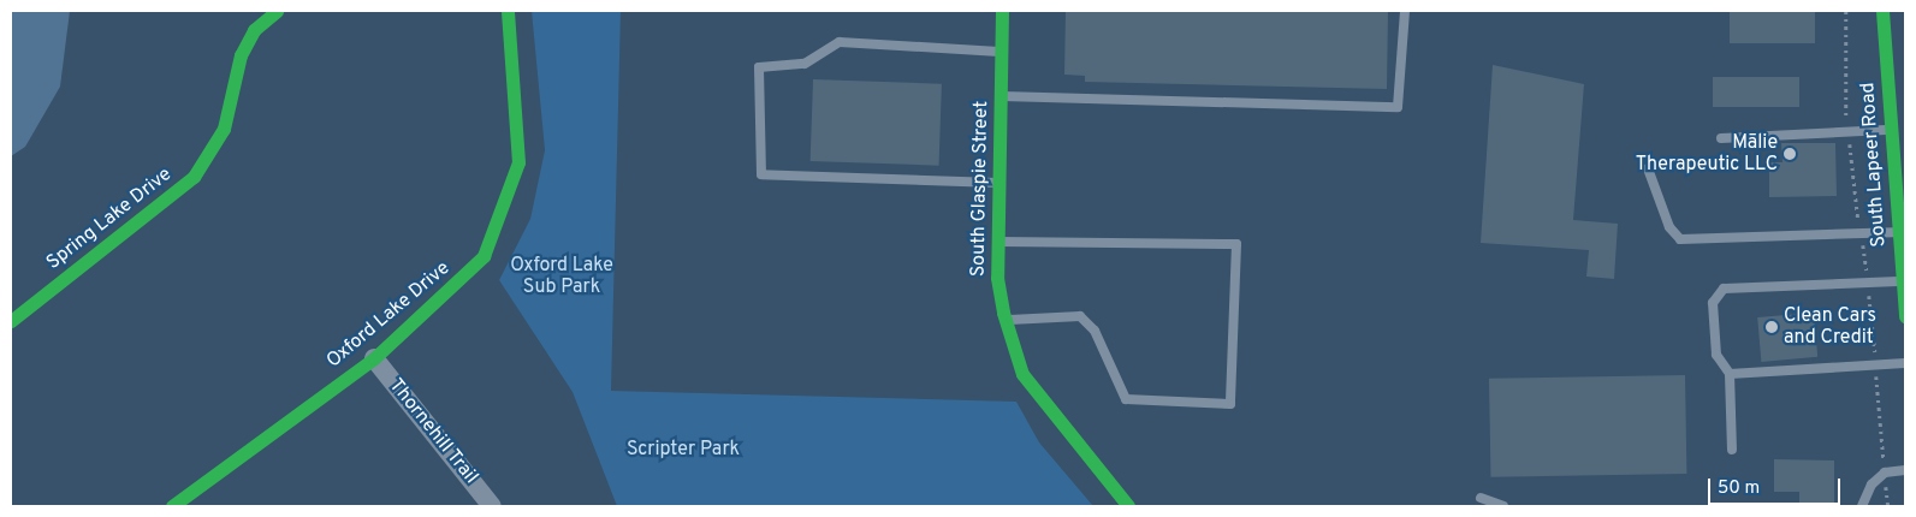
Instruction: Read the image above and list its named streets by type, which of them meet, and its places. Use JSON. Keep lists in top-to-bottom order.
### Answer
{
  "streets": {
    "street": [
      "South Lapeer Road",
      "South Glaspie Street",
      "Spring Lake Drive",
      "Oxford Lake Drive",
      "Thornehill Trail"
    ]
  },
  "crossings": [
    ["Oxford Lake Drive", "Thornehill Trail"]
  ],
  "parks": ["Oxford Lake Sub Park", "Scripter Park"],
  "places": ["Mālie Therapeutic LLC", "Clean Cars and Credit"],
  "scale_bar": "50 m"
}
